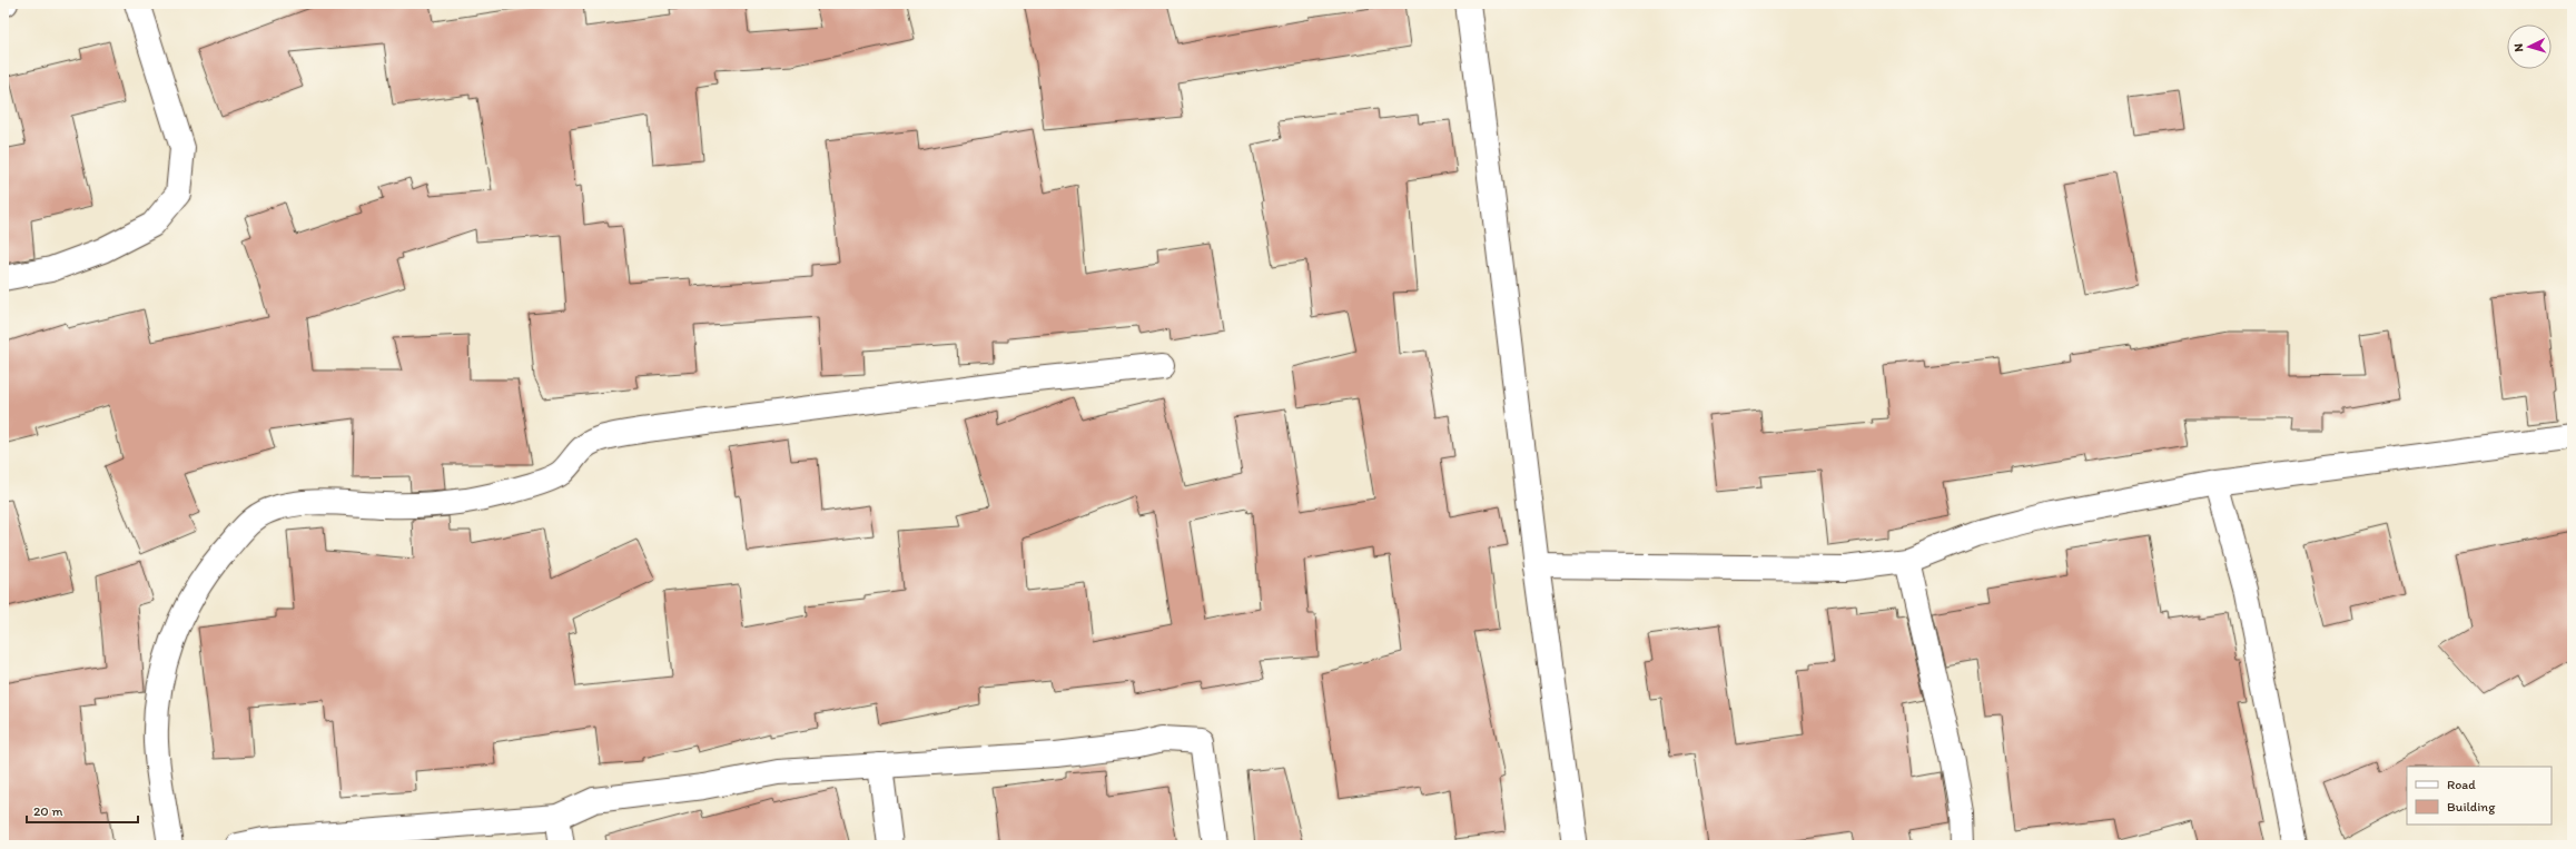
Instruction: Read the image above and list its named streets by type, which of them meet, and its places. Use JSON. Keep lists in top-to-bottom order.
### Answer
{
  "legend": ["Road", "Building"],
  "scale_bar": "20 m",
  "north": "left"
}
